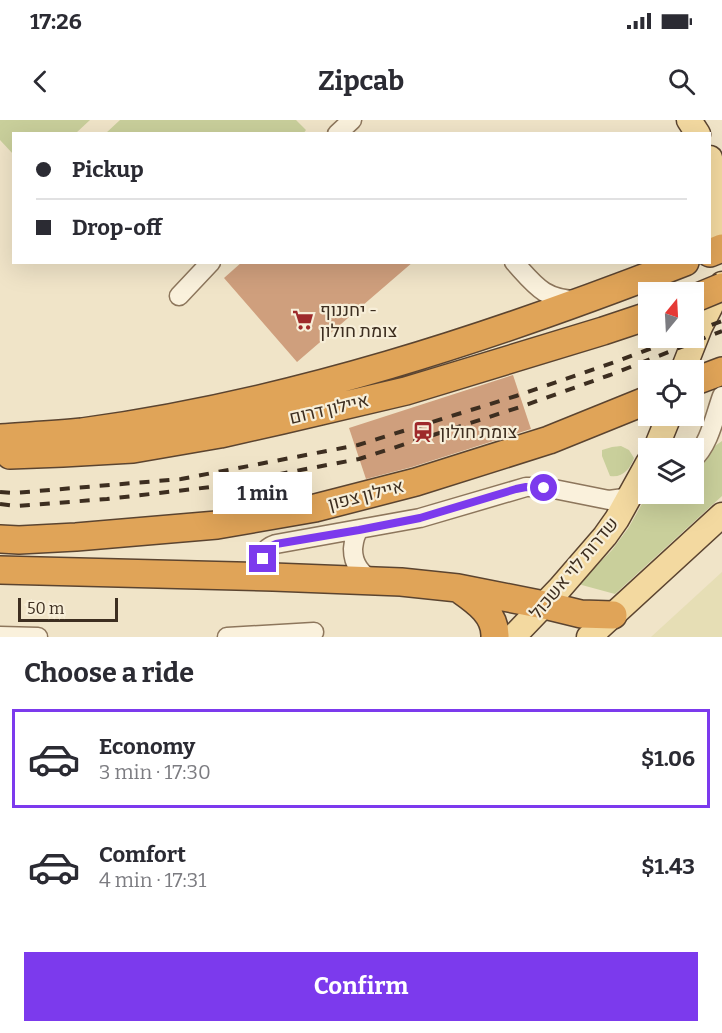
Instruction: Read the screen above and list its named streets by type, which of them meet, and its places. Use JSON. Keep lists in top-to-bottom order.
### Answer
{
  "streets": {
    "highway": ["איילון דרום", "איילון צפון"],
    "main road": ["שדרות לוי אשכול"]
  },
  "places": {
    "supermarket": ["יחננוף - צומת חולון"],
    "station": ["צומת חולון"]
  },
  "scale_bar": "50 m",
  "north": "top",
  "page": {
    "status": "17:26",
    "header": "Zipcab",
    "banner": ["Pickup", "Drop-off"],
    "bubble": "1 min",
    "scale": "50 m",
    "heading": "Choose a ride",
    "list": [
      {
        "name": "Economy",
        "note": "3 min · 17:30",
        "value": "$1.06"
      },
      {
        "name": "Comfort",
        "note": "4 min · 17:31",
        "value": "$1.43"
      }
    ],
    "buttons": "Confirm"
  }
}
